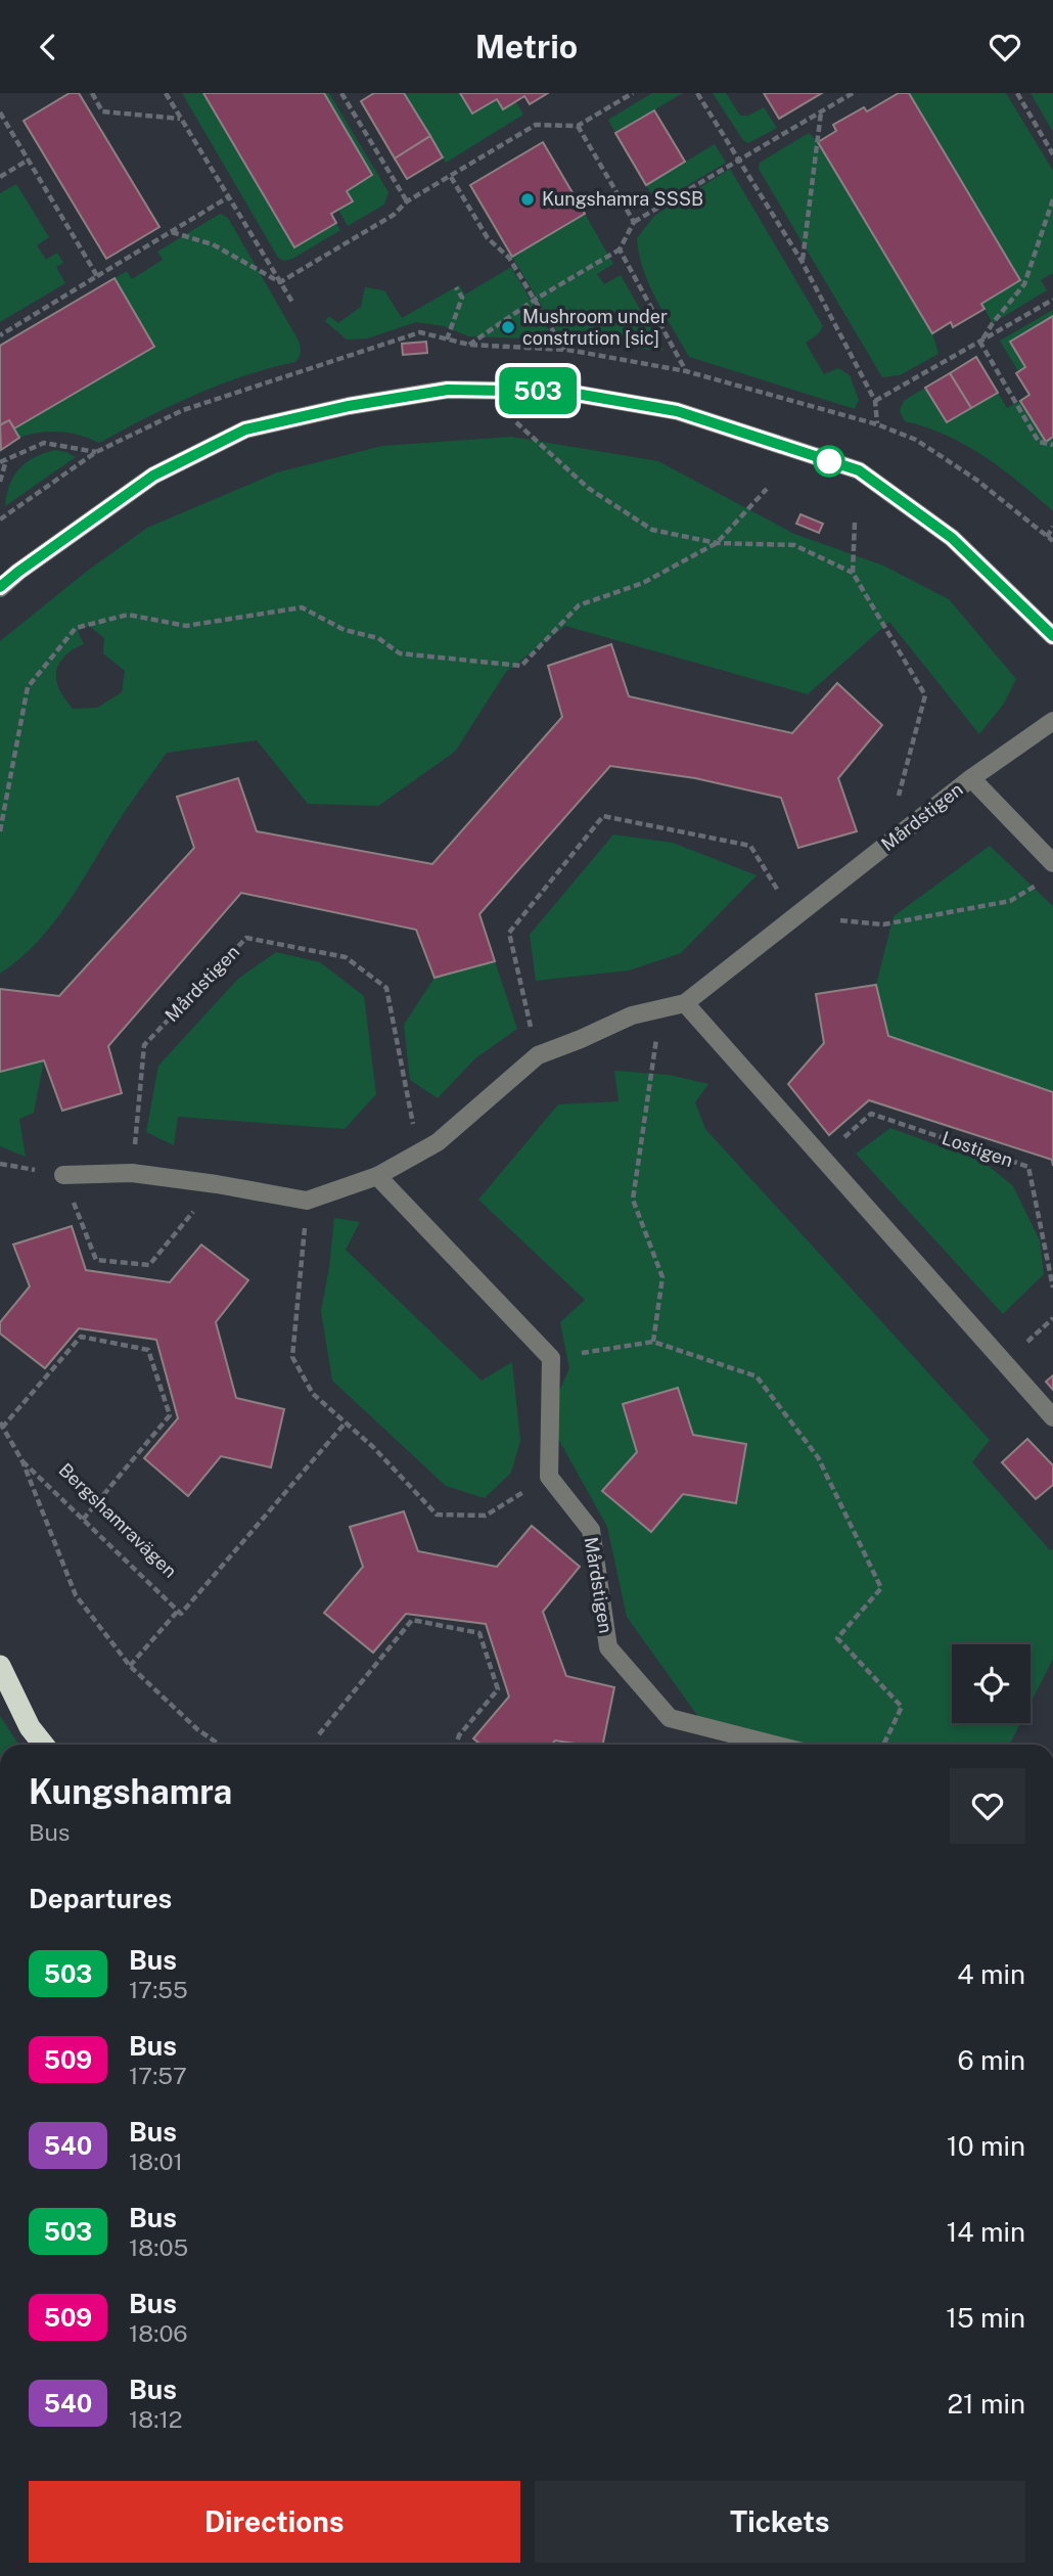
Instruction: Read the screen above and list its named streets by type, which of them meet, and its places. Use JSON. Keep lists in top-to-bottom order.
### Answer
{
  "streets": {
    "street": ["Mårdstigen"],
    "path": ["Lostigen", "Bergshamravägen"]
  },
  "places": ["Kungshamra SSSB", "Mushroom under constrution [sic]"],
  "lines": ["bus line 503"],
  "page": {
    "header": "Metrio",
    "on_map": "503",
    "heading": [
      ["Kungshamra", "Bus"],
      "Departures"
    ],
    "list": [
      {
        "mark": "503",
        "name": "Bus",
        "note": "17:55",
        "value": "4 min"
      },
      {
        "mark": "509",
        "name": "Bus",
        "note": "17:57",
        "value": "6 min"
      },
      {
        "mark": "540",
        "name": "Bus",
        "note": "18:01",
        "value": "10 min"
      },
      {
        "mark": "503",
        "name": "Bus",
        "note": "18:05",
        "value": "14 min"
      },
      {
        "mark": "509",
        "name": "Bus",
        "note": "18:06",
        "value": "15 min"
      },
      {
        "mark": "540",
        "name": "Bus",
        "note": "18:12",
        "value": "21 min"
      }
    ],
    "buttons": ["Directions", "Tickets"]
  }
}
